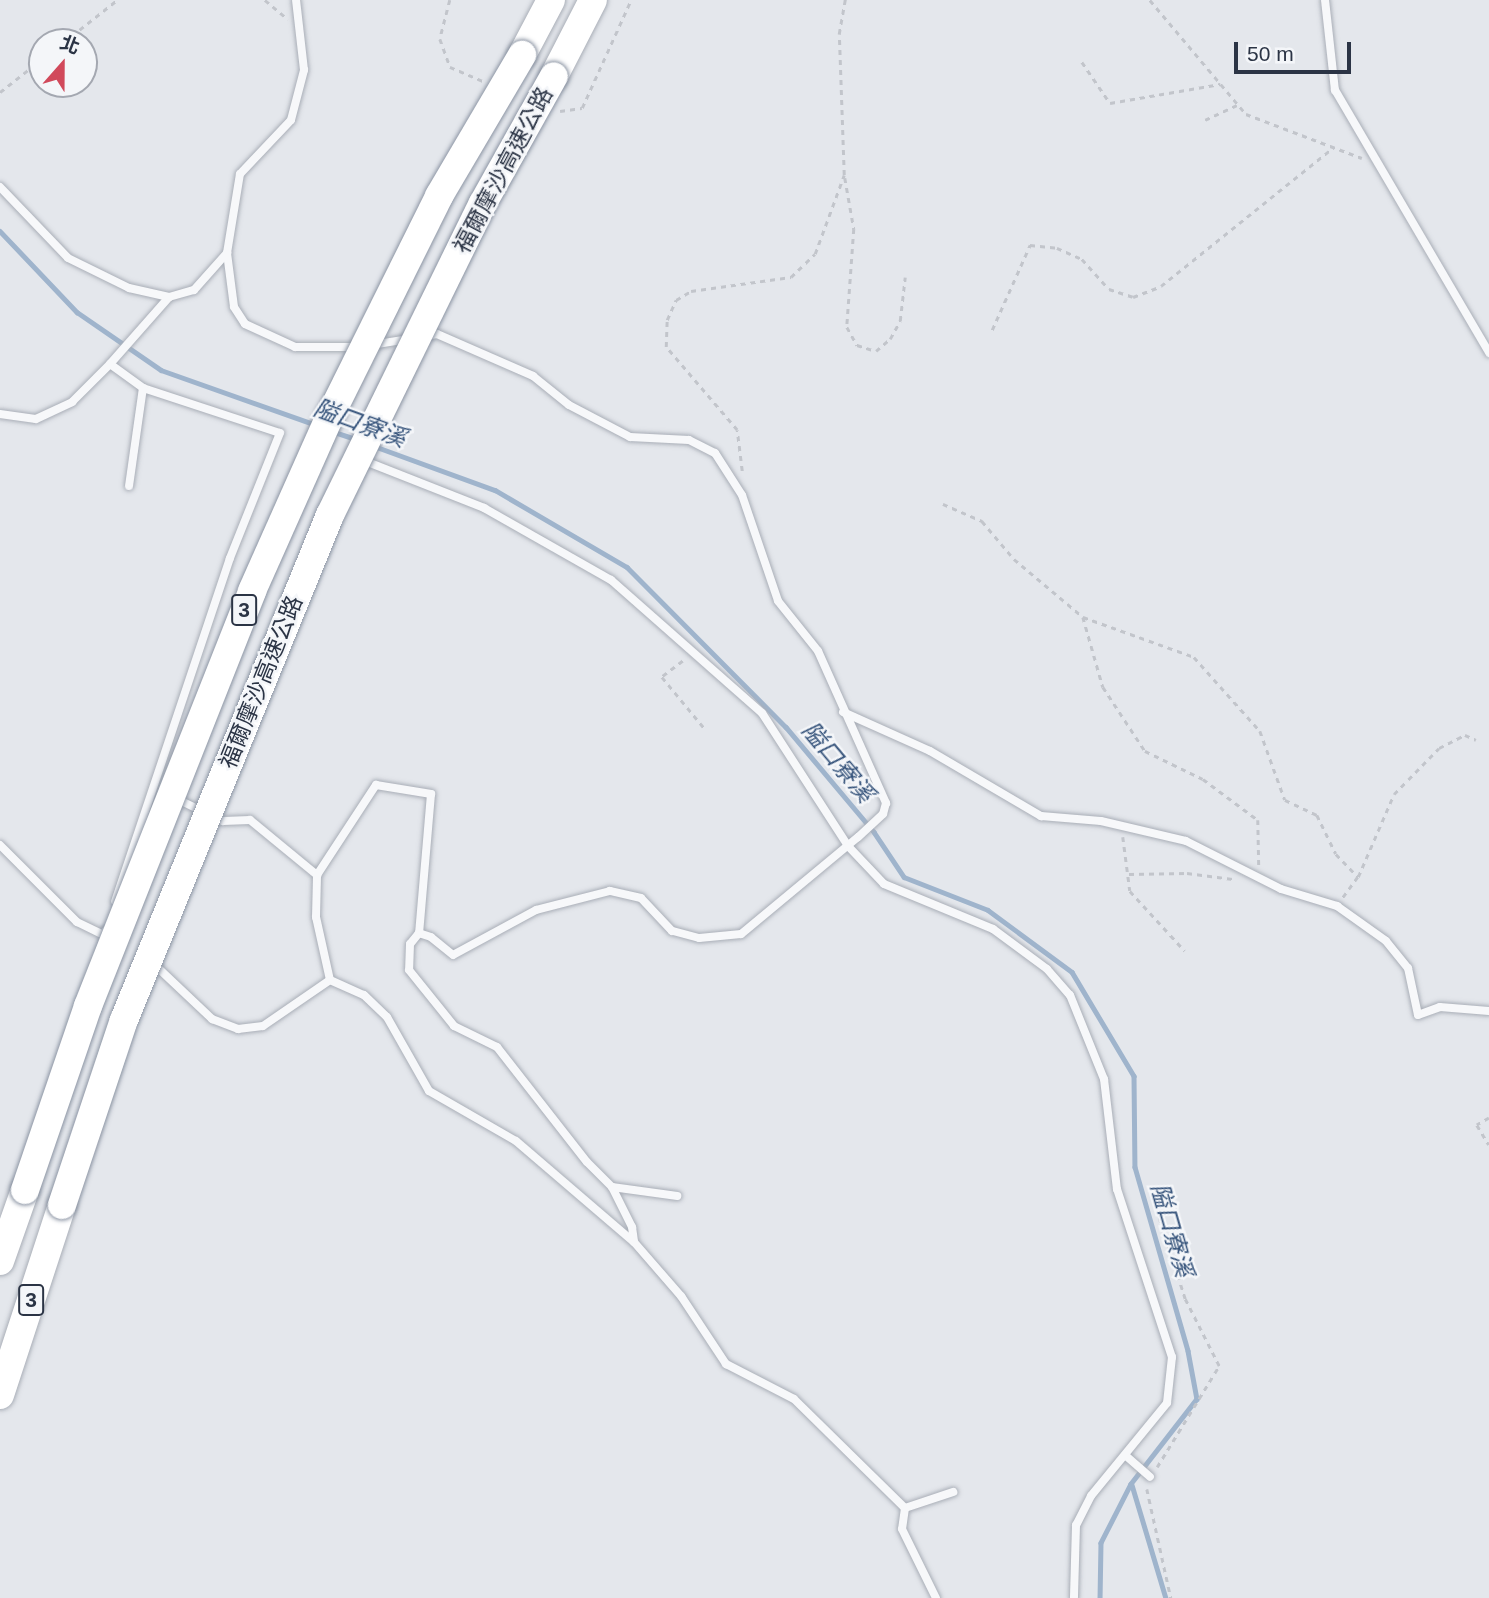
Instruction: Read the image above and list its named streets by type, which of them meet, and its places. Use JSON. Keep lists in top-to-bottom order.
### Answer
{
  "streets": {
    "highway": ["福爾摩沙高速公路", "3"]
  },
  "water": ["隘口寮溪"],
  "scale_bar": "50 m",
  "north": "top"
}
